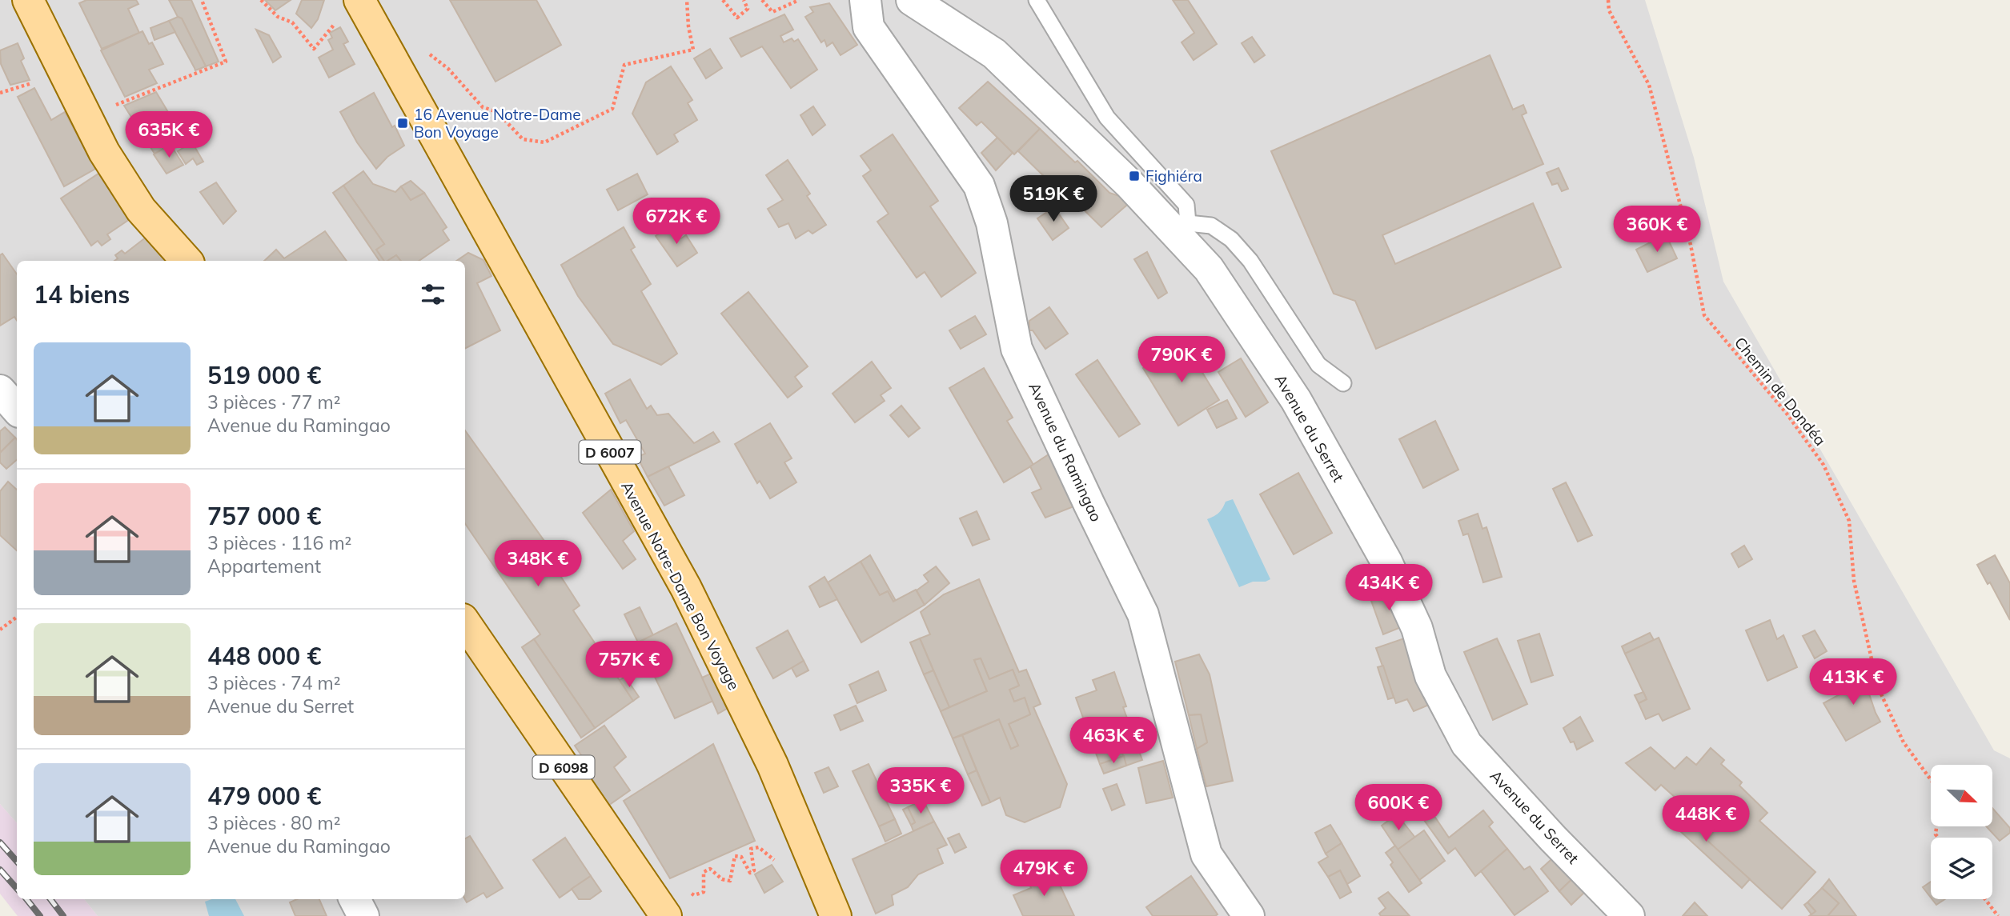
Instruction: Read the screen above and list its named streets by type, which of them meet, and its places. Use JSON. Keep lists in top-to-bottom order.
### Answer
{
  "streets": {
    "main road": ["D 6007", "Avenue Notre-Dame Bon Voyage", "D 6098"],
    "street": ["Avenue du Serret", "Avenue du Ramingao"],
    "path": ["Chemin de Dondéa"]
  },
  "places": {
    "transit": ["16 Avenue Notre-Dame Bon Voyage", "Fighiéra"]
  },
  "north": "bottom right",
  "page": {
    "price": [
      "635K €",
      "519K €",
      "672K €",
      "360K €",
      "790K €",
      "348K €",
      "434K €",
      "757K €",
      "413K €",
      "463K €",
      "335K €",
      "600K €",
      "448K €",
      "479K €"
    ],
    "heading": "14 biens",
    "list": [
      {
        "name": "519 000 €",
        "note": "3 pièces · 77 m² · Avenue du Ramingao"
      },
      {
        "name": "757 000 €",
        "note": "3 pièces · 116 m² · Appartement"
      },
      {
        "name": "448 000 €",
        "note": "3 pièces · 74 m² · Avenue du Serret"
      },
      {
        "name": "479 000 €",
        "note": "3 pièces · 80 m² · Avenue du Ramingao"
      }
    ]
  }
}
